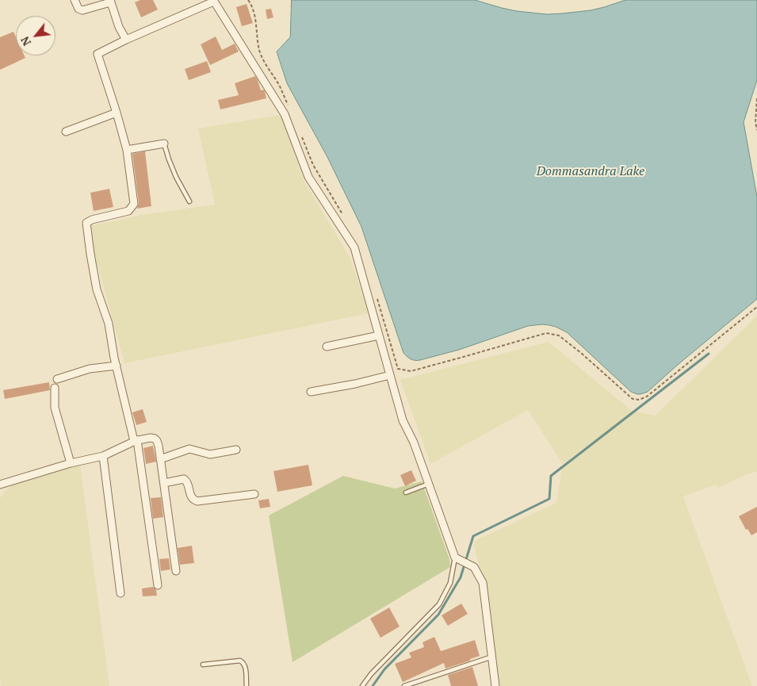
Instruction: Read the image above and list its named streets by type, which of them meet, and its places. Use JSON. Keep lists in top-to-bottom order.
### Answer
{
  "water": ["Dommasandra Lake"],
  "north": "bottom left"
}
